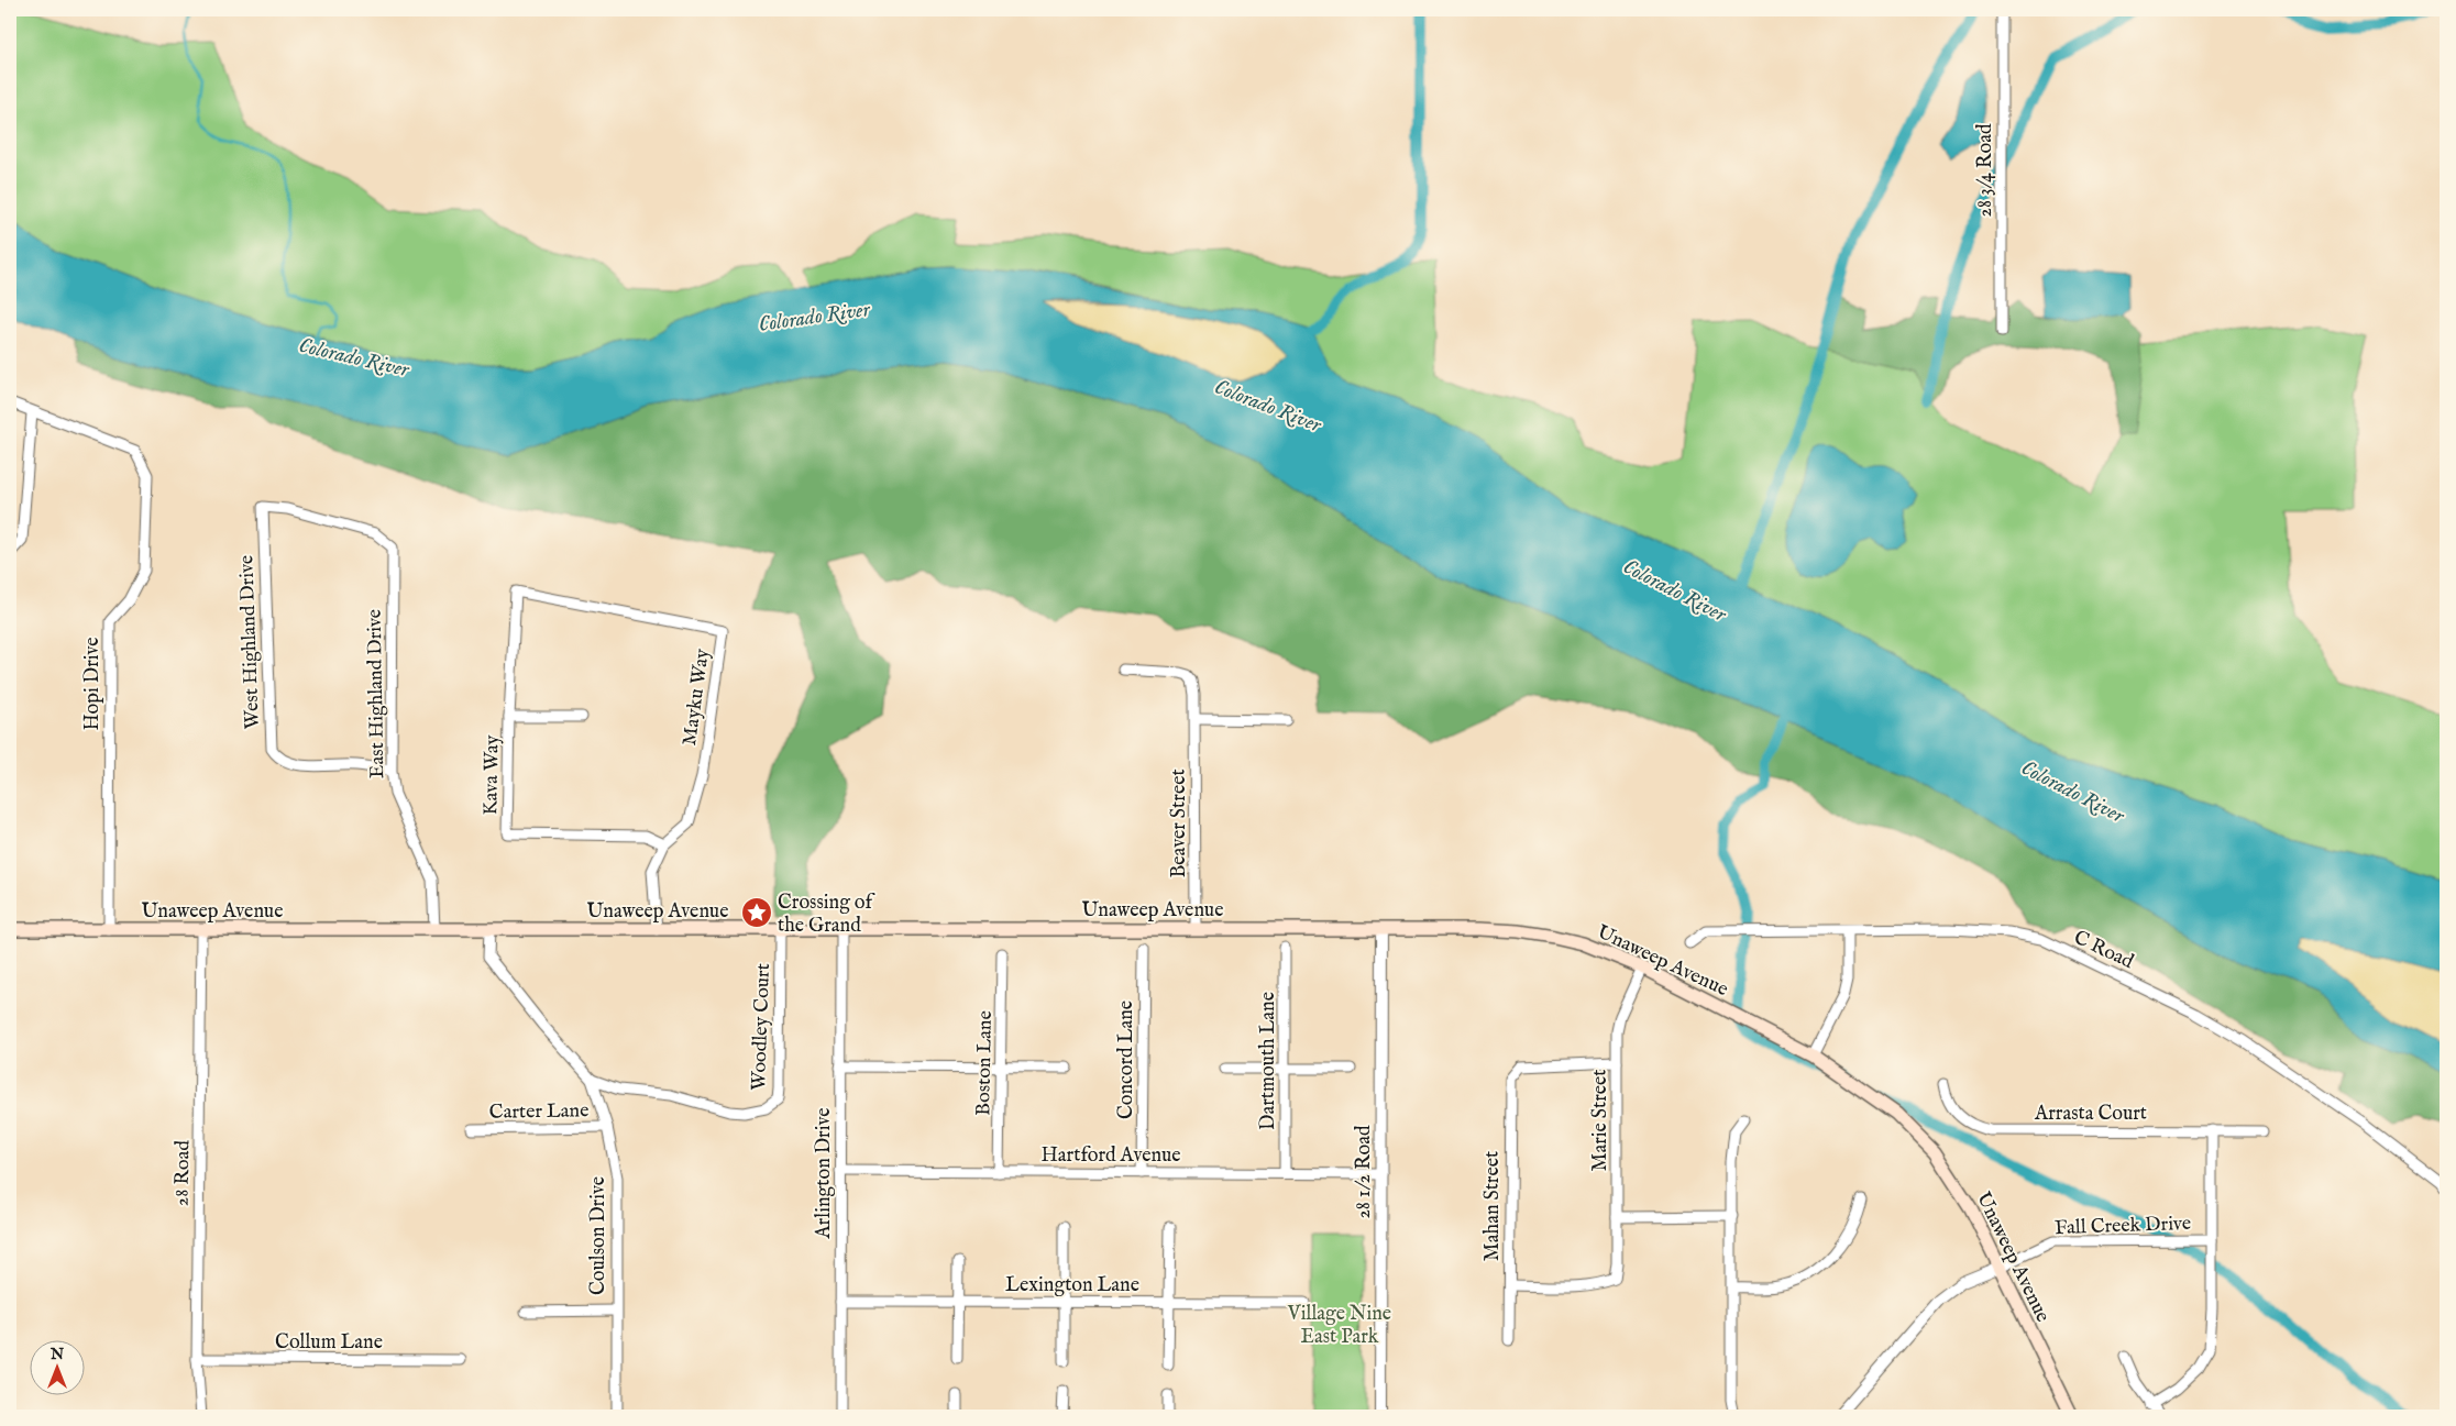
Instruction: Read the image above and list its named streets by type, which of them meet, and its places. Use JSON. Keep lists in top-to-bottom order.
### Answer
{
  "streets": {
    "main road": ["Unaweep Avenue"],
    "street": [
      "28 3/4 Road",
      "West Highland Drive",
      "Hopi Drive",
      "East Highland Drive",
      "Mayku Way",
      "Kava Way",
      "Beaver Street",
      "C Road",
      "Woodley Court",
      "Concord Lane",
      "Dartmouth Lane",
      "Boston Lane",
      "Carter Lane",
      "Arrasta Court",
      "Marie Street",
      "Hartford Avenue",
      "28 1/2 Road",
      "28 Road",
      "Arlington Drive",
      "Mahan Street",
      "Fall Creek Drive",
      "Coulson Drive",
      "Lexington Lane",
      "Collum Lane"
    ]
  },
  "crossings": [
    ["West Highland Drive", "East Highland Drive"],
    ["Hopi Drive", "Unaweep Avenue"],
    ["East Highland Drive", "Unaweep Avenue"],
    ["Mayku Way", "Kava Way"],
    ["Mayku Way", "Unaweep Avenue"],
    ["Beaver Street", "Unaweep Avenue"],
    ["Unaweep Avenue", "Woodley Court"],
    ["Unaweep Avenue", "Marie Street"],
    ["Unaweep Avenue", "28 1/2 Road"],
    ["Unaweep Avenue", "28 Road"],
    ["Unaweep Avenue", "Arlington Drive"],
    ["Unaweep Avenue", "Fall Creek Drive"],
    ["Unaweep Avenue", "Coulson Drive"],
    ["Woodley Court", "Coulson Drive"],
    ["Concord Lane", "Hartford Avenue"],
    ["Dartmouth Lane", "Hartford Avenue"],
    ["Boston Lane", "Hartford Avenue"],
    ["Carter Lane", "Coulson Drive"],
    ["Marie Street", "Mahan Street"],
    ["Hartford Avenue", "28 1/2 Road"],
    ["Hartford Avenue", "Arlington Drive"],
    ["28 Road", "Collum Lane"],
    ["Arlington Drive", "Lexington Lane"]
  ],
  "water": ["Colorado River"],
  "parks": ["Village Nine East Park"],
  "places": {
    "place": ["Crossing of the Grand"]
  },
  "north": "top"
}
